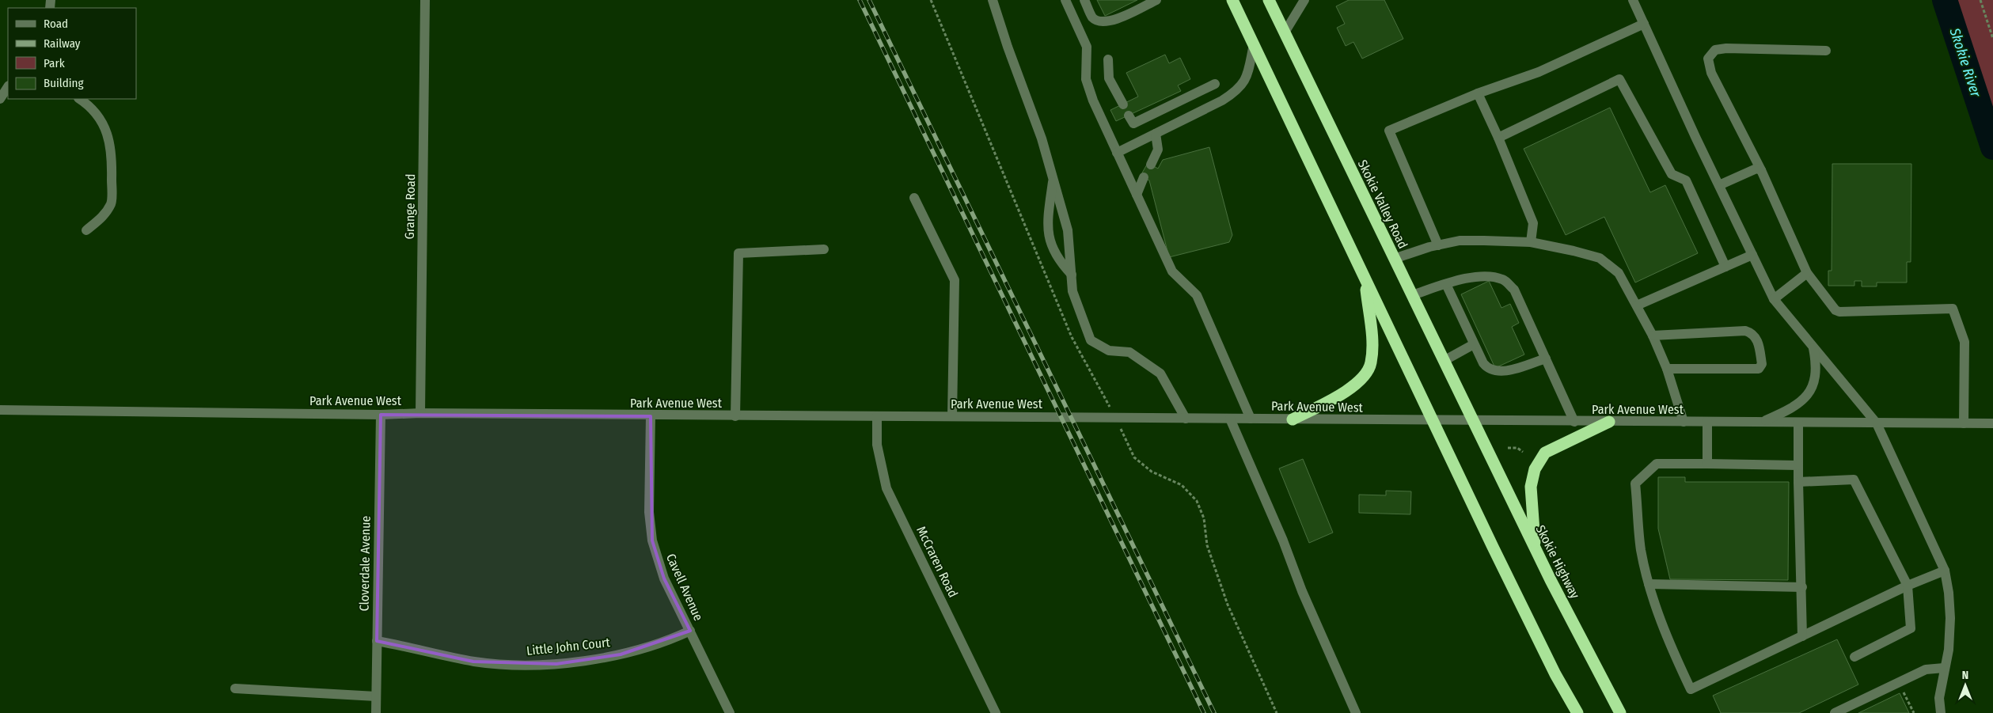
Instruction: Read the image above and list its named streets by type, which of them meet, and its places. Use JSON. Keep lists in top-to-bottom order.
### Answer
{
  "streets": {
    "highway": ["Skokie Valley Road", "Skokie Highway"],
    "street": [
      "Grange Road",
      "Park Avenue West",
      "McCraren Road",
      "Cloverdale Avenue",
      "Cavell Avenue",
      "Little John Court"
    ]
  },
  "crossings": [
    ["Skokie Valley Road", "Park Avenue West"],
    ["Skokie Valley Road", "Skokie Highway"],
    ["Grange Road", "Park Avenue West"],
    ["Park Avenue West", "McCraren Road"],
    ["Park Avenue West", "Skokie Highway"],
    ["Park Avenue West", "Cloverdale Avenue"],
    ["Park Avenue West", "Cavell Avenue"],
    ["Cloverdale Avenue", "Little John Court"],
    ["Cavell Avenue", "Little John Court"]
  ],
  "water": ["Skokie River"],
  "legend": [
    "Road",
    "Railway",
    "Park",
    "Building"
  ],
  "north": "top"
}
